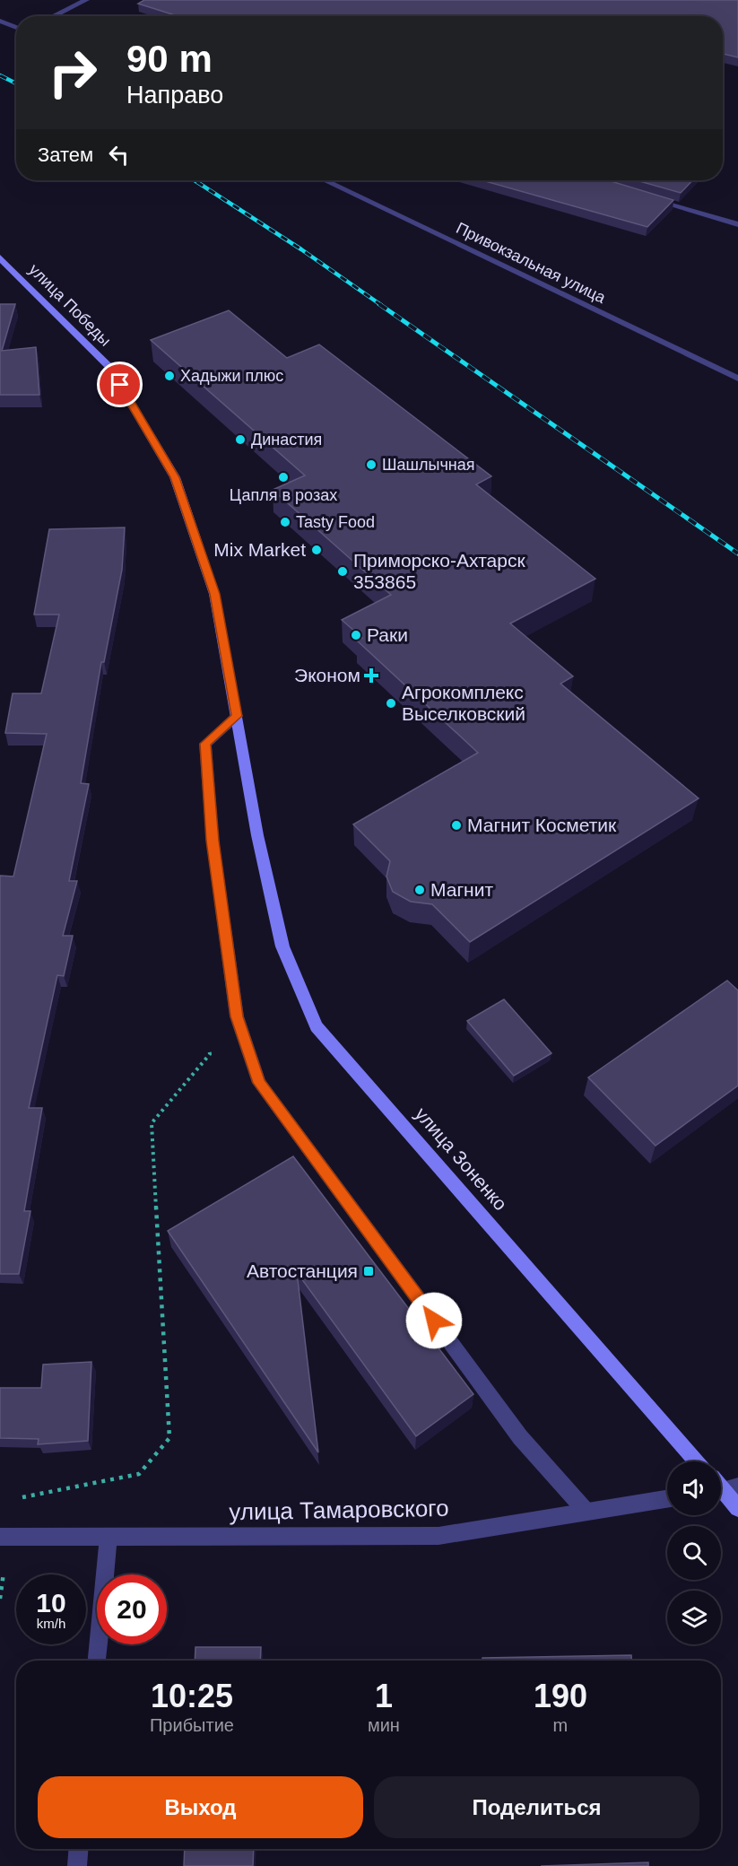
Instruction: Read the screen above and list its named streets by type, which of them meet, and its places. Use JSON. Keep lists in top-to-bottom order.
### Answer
{
  "streets": {
    "street": [
      "Привокзальная улица",
      "улица Победы",
      "улица Зоненко",
      "улица Тамаровского"
    ]
  },
  "crossings": [
    ["улица Победы", "улица Зоненко"]
  ],
  "places": {
    "other": [
      "Хадыжи плюс",
      "Династия",
      "Шашлычная",
      "Цапля в розах",
      "Tasty Food",
      "Mix Market",
      "Приморско-Ахтарск 353865",
      "Раки",
      "Агрокомплекс Выселковский",
      "Магнит Косметик",
      "Магнит"
    ],
    "health": ["Эконом"],
    "transit": ["Автостанция"]
  },
  "page": {
    "turn": ["90 m", "Направо"],
    "then": "Затем",
    "speed": "10 km/h",
    "limit": "20",
    "eta": [
      "10:25",
      "Прибытие",
      "1",
      "мин",
      "190",
      "m"
    ],
    "buttons": ["Выход", "Поделиться"]
  }
}
